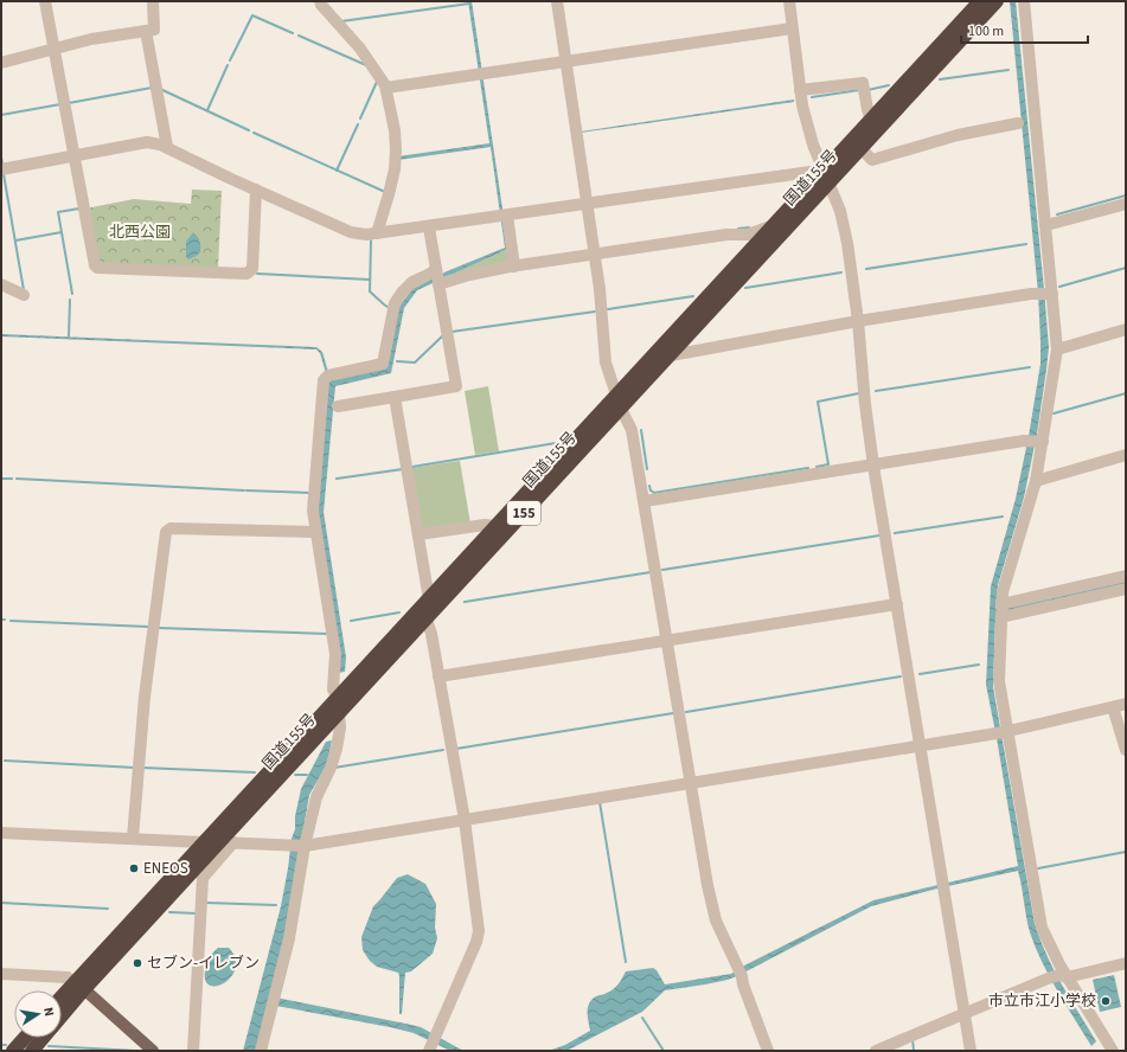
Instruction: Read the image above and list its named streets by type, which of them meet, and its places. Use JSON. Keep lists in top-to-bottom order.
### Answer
{
  "streets": {
    "highway": ["国道155号", "155"]
  },
  "parks": ["北西公園"],
  "places": ["ENEOS", "セブン-イレブン", "市立市江小学校"],
  "scale_bar": "100 m",
  "north": "right"
}
